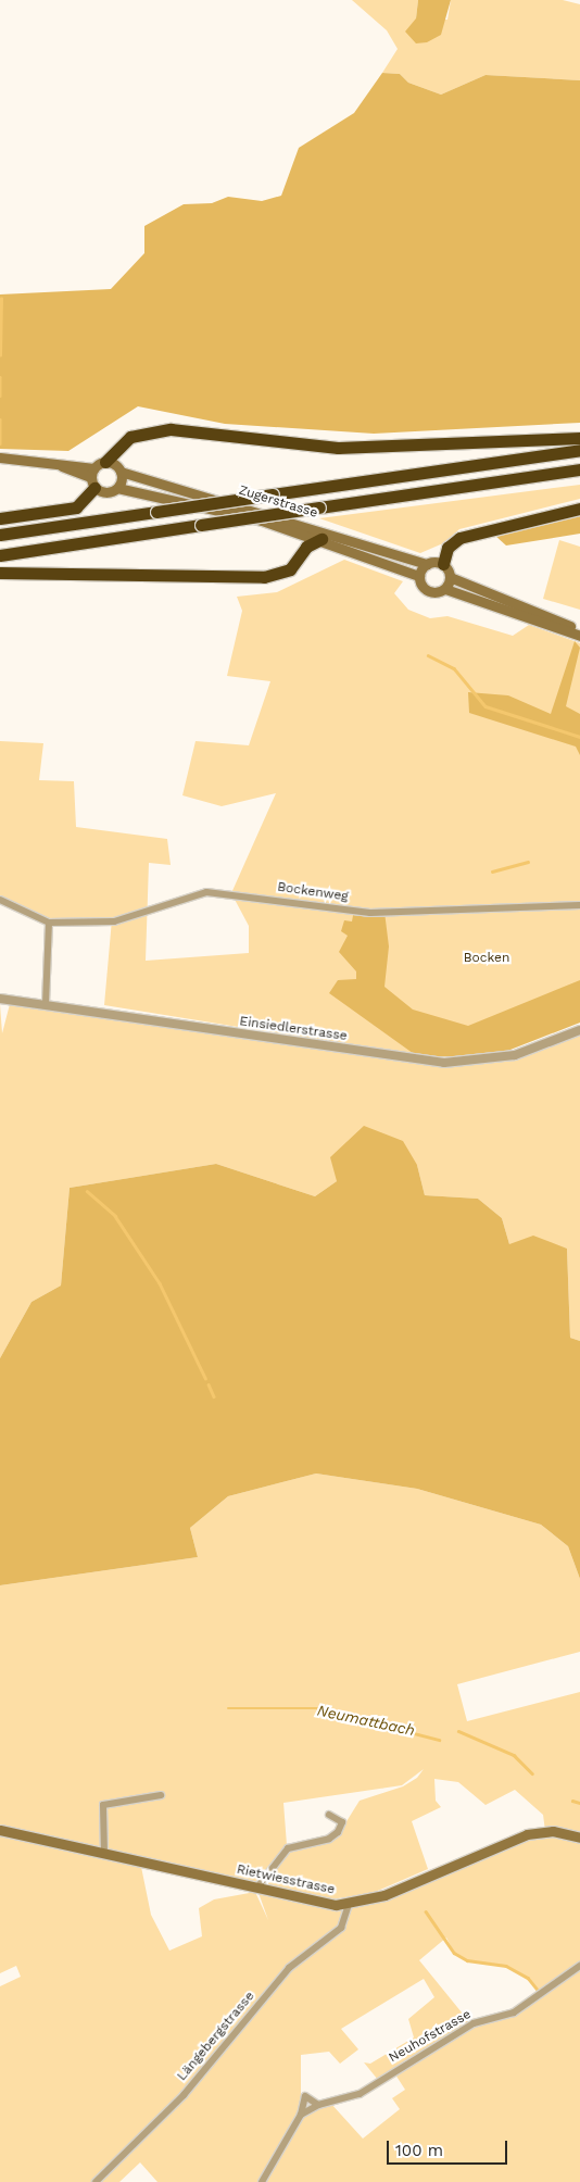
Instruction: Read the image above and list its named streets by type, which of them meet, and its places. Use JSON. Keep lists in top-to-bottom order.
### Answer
{
  "streets": {
    "main road": ["Zugerstrasse", "Rietwiesstrasse"],
    "street": [
      "Bockenweg",
      "Einsiedlerstrasse",
      "Längebergstrasse",
      "Neuhofstrasse"
    ]
  },
  "crossings": [
    ["Rietwiesstrasse", "Längebergstrasse"]
  ],
  "water": ["Neumattbach"],
  "parks": ["Bocken"],
  "scale_bar": "100 m"
}
